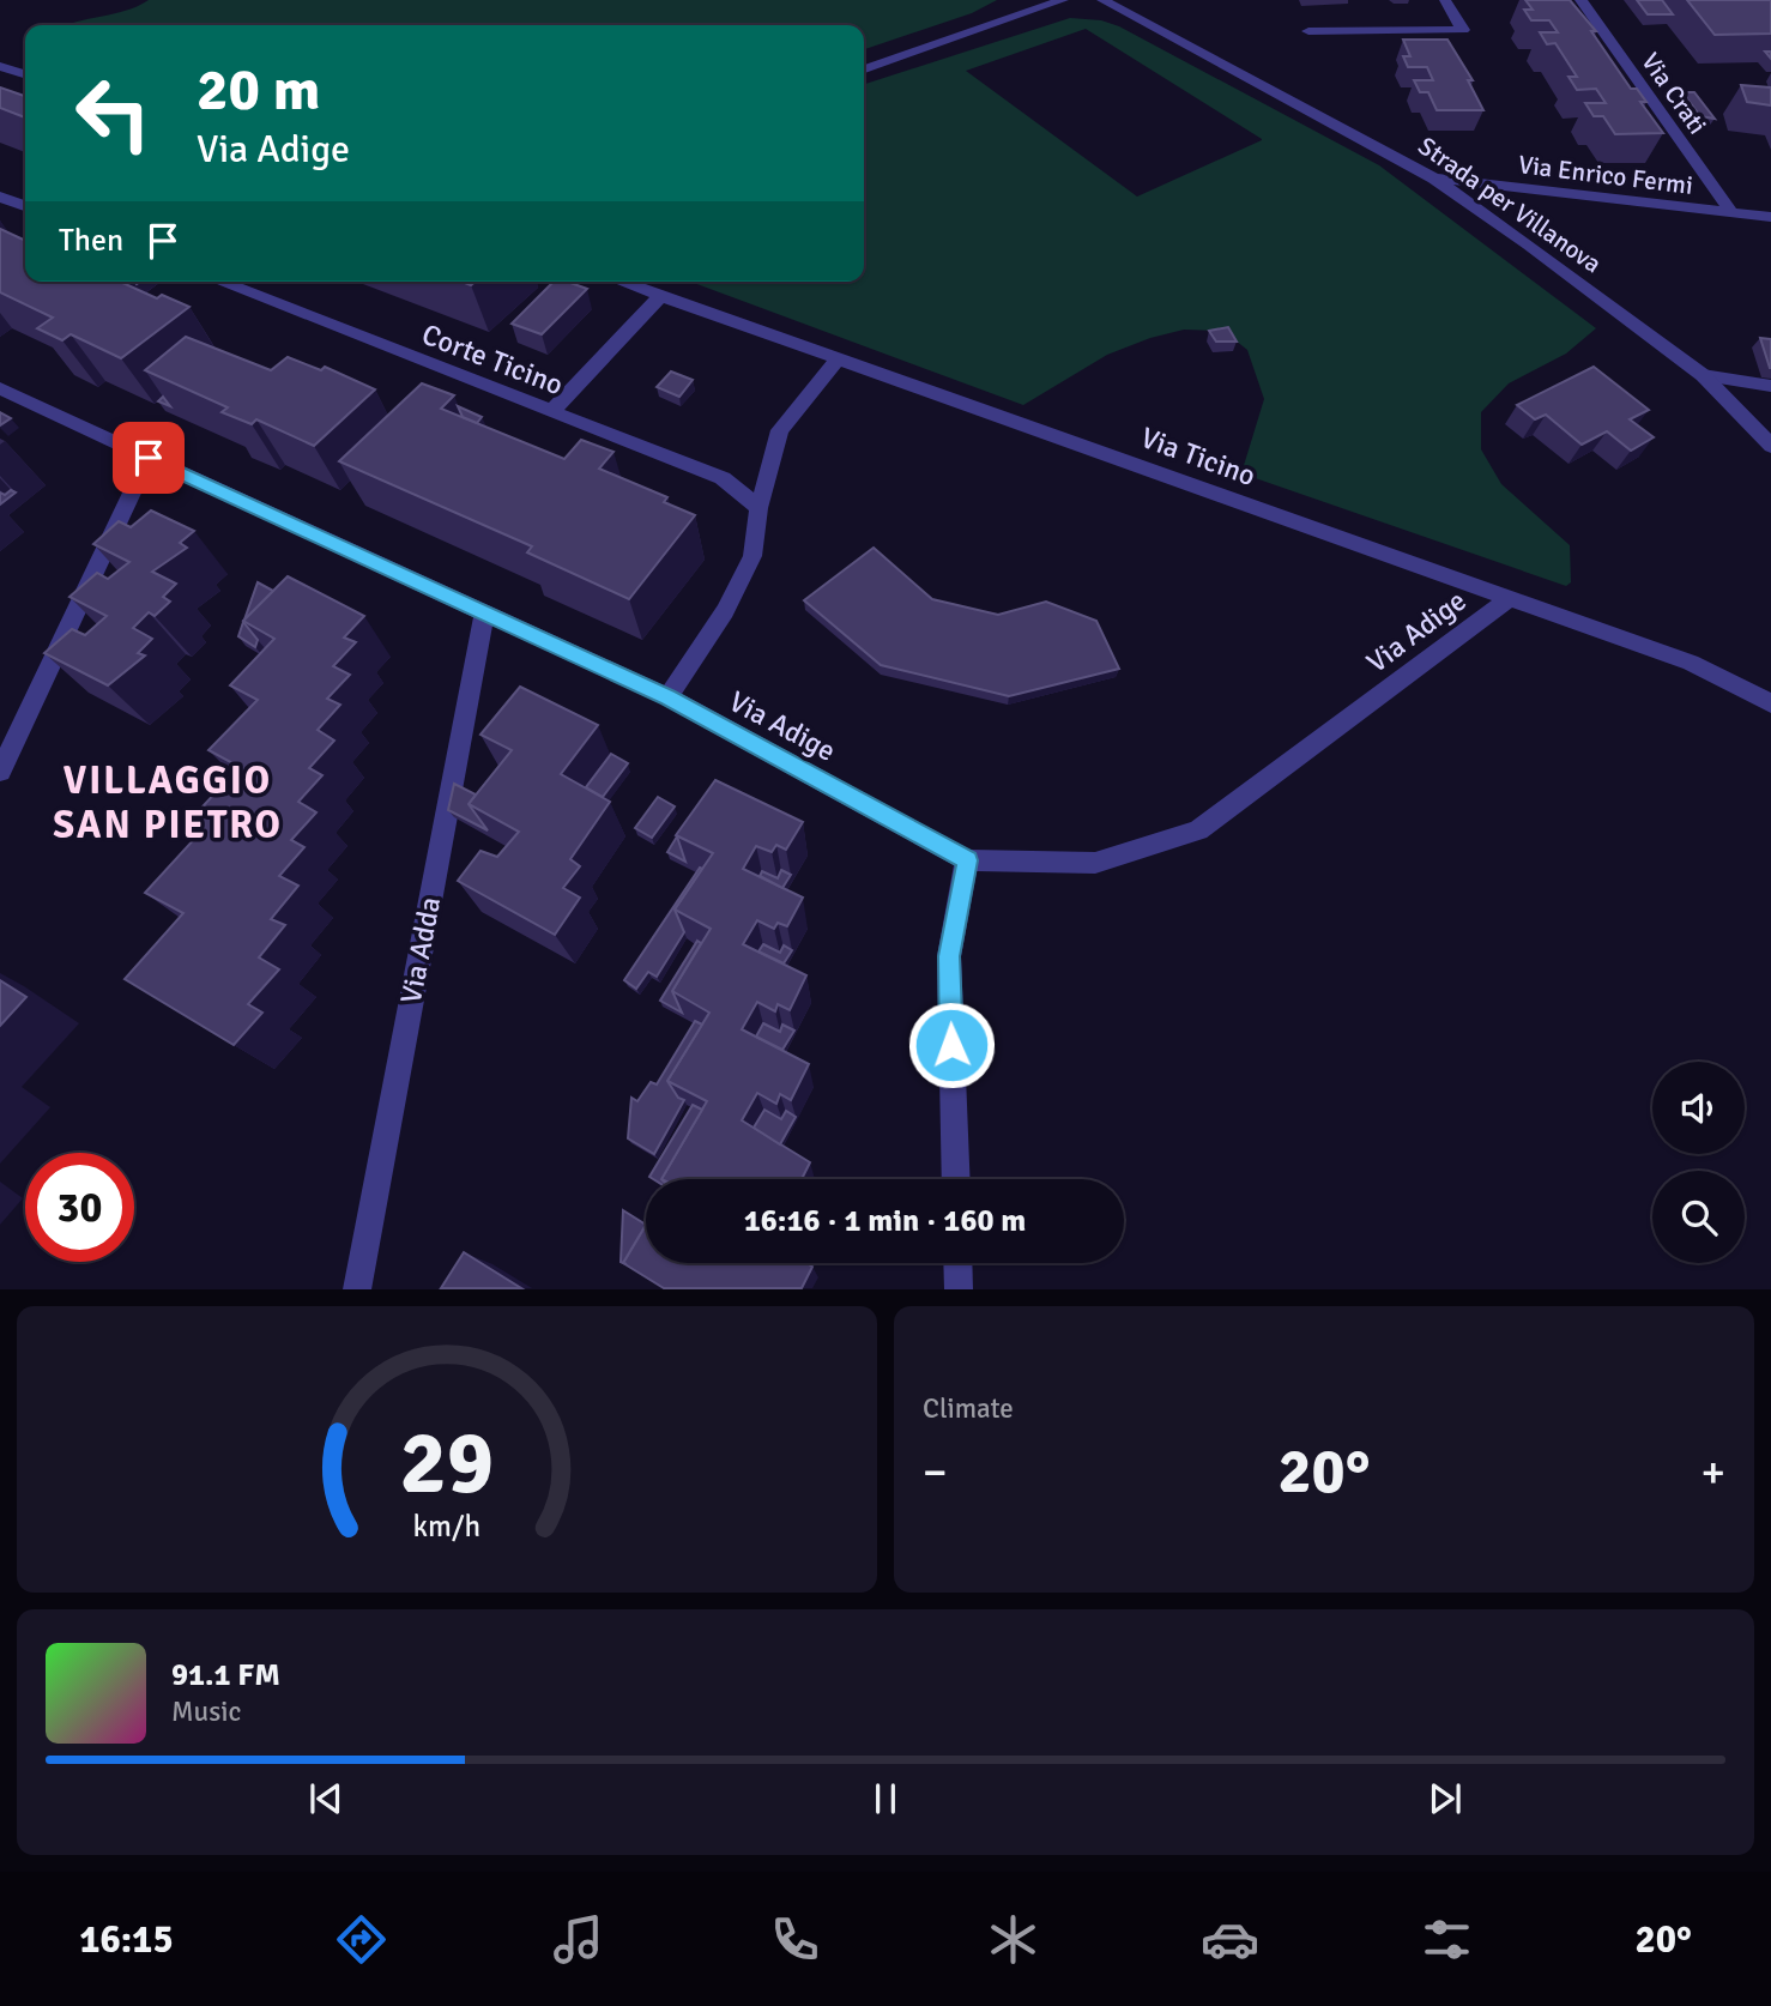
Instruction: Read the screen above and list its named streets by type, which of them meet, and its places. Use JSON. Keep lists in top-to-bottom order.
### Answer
{
  "streets": {
    "street": [
      "Via Crati",
      "Via Enrico Fermi",
      "Strada per Villanova",
      "Corte Ticino",
      "Via Ticino",
      "Via Adige",
      "Via Adda"
    ]
  },
  "crossings": [
    ["Via Crati", "Via Enrico Fermi"],
    ["Via Enrico Fermi", "Strada per Villanova"],
    ["Via Ticino", "Via Adige"],
    ["Via Adige", "Via Adda"]
  ],
  "districts": ["VILLAGGIO SAN PIETRO"],
  "page": {
    "turn": ["20 m", "Via Adige"],
    "then": "Then",
    "limit": "30",
    "trip": "16:16 · 1 min · 160 m",
    "tile": "Climate",
    "heat": ["−", "20°", "+"],
    "song": ["91.1 FM", "Music"],
    "tabs": ["16:15", "20°"],
    "gauge": ["29", "km/h"]
  }
}
